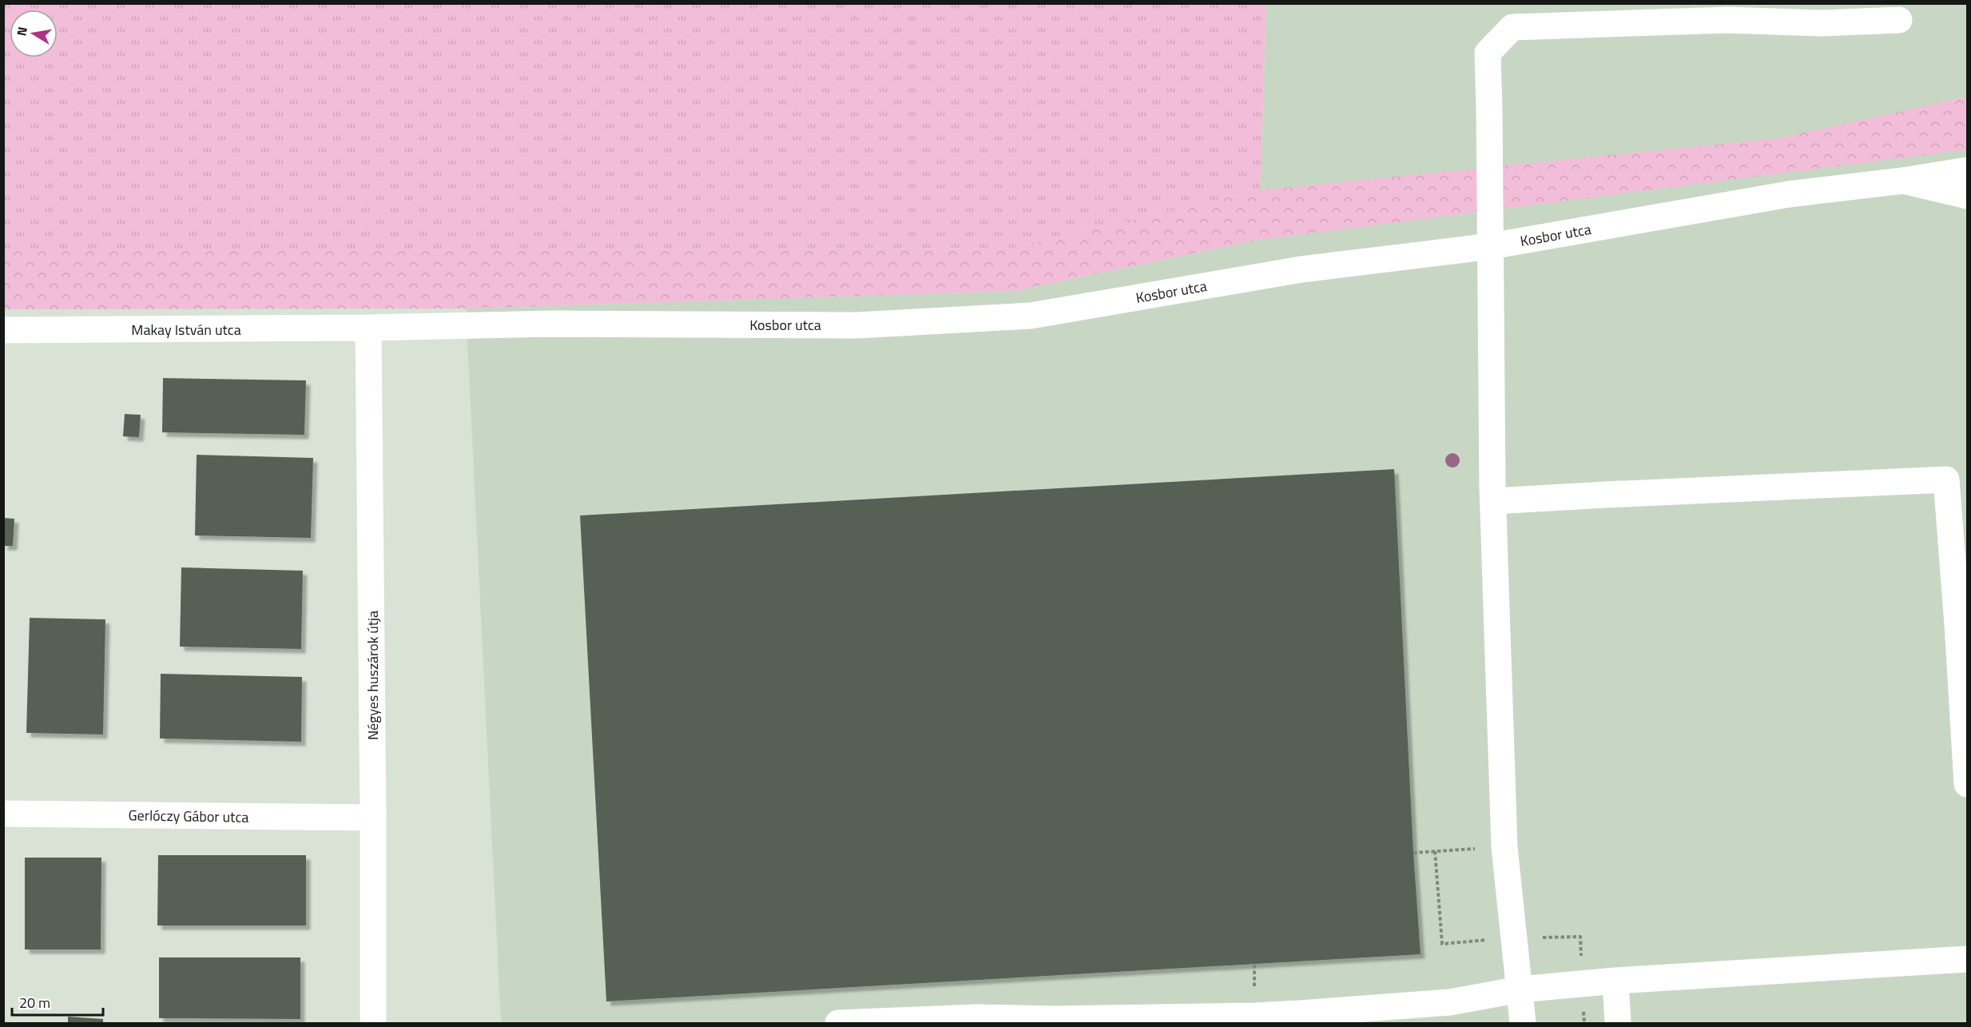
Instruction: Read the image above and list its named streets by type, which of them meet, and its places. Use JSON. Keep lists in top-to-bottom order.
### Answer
{
  "streets": {
    "street": [
      "Kosbor utca",
      "Makay István utca",
      "Négyes huszárok útja",
      "Gerlóczy Gábor utca"
    ]
  },
  "crossings": [
    ["Kosbor utca", "Makay István utca"],
    ["Kosbor utca", "Négyes huszárok útja"],
    ["Makay István utca", "Négyes huszárok útja"],
    ["Négyes huszárok útja", "Gerlóczy Gábor utca"]
  ],
  "scale_bar": "20 m",
  "north": "left"
}
